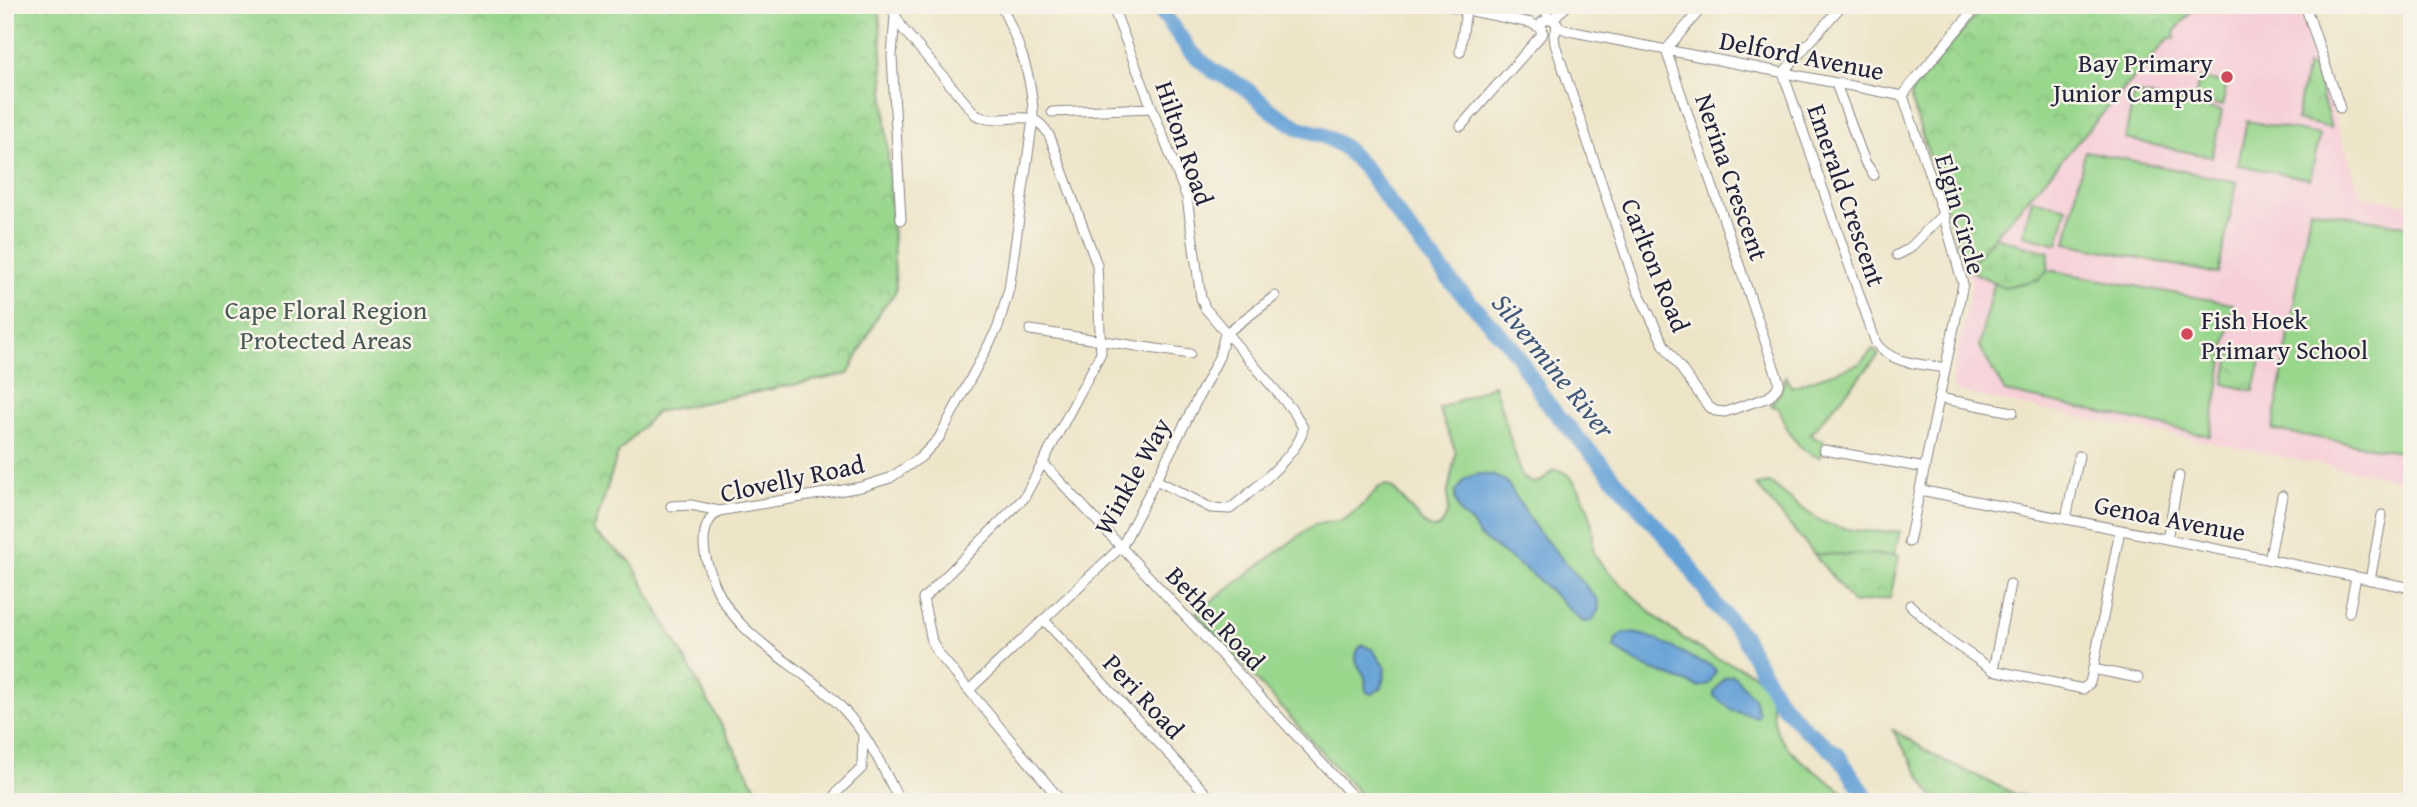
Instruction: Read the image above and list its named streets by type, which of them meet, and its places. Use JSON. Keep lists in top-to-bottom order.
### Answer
{
  "streets": {
    "street": [
      "Delford Avenue",
      "Hilton Road",
      "Nerina Crescent",
      "Emerald Crescent",
      "Elgin Circle",
      "Carlton Road",
      "Winkle Way",
      "Clovelly Road",
      "Genoa Avenue",
      "Bethel Road",
      "Peri Road"
    ]
  },
  "crossings": [
    ["Delford Avenue", "Nerina Crescent"],
    ["Delford Avenue", "Emerald Crescent"],
    ["Delford Avenue", "Elgin Circle"],
    ["Delford Avenue", "Carlton Road"],
    ["Hilton Road", "Winkle Way"],
    ["Nerina Crescent", "Carlton Road"],
    ["Emerald Crescent", "Elgin Circle"],
    ["Elgin Circle", "Genoa Avenue"],
    ["Winkle Way", "Bethel Road"],
    ["Winkle Way", "Peri Road"]
  ],
  "water": ["Silvermine River"],
  "parks": ["Cape Floral Region Protected Areas"],
  "places": ["Bay Primary Junior Campus", "Fish Hoek Primary School"]
}
